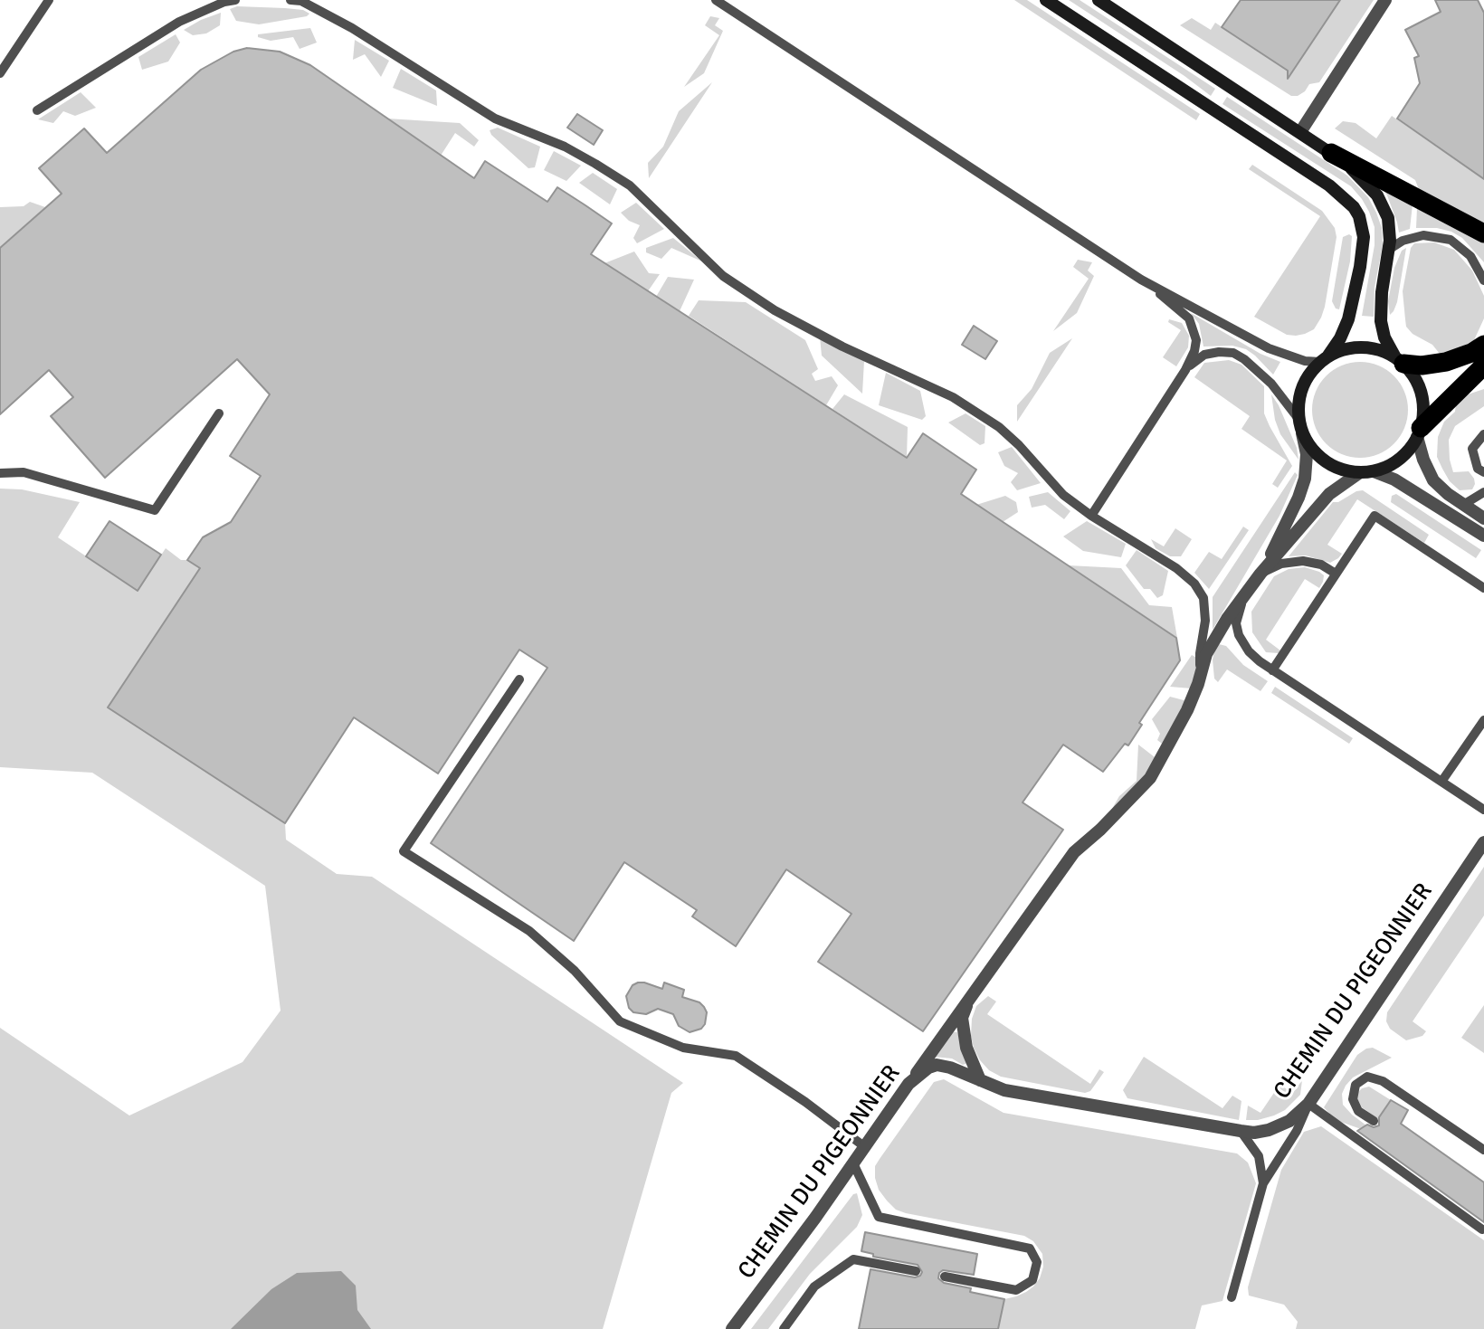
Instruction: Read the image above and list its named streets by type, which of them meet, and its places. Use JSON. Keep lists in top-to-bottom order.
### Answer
{
  "streets": {
    "street": ["CHEMIN DU PIGEONNIER"]
  }
}
